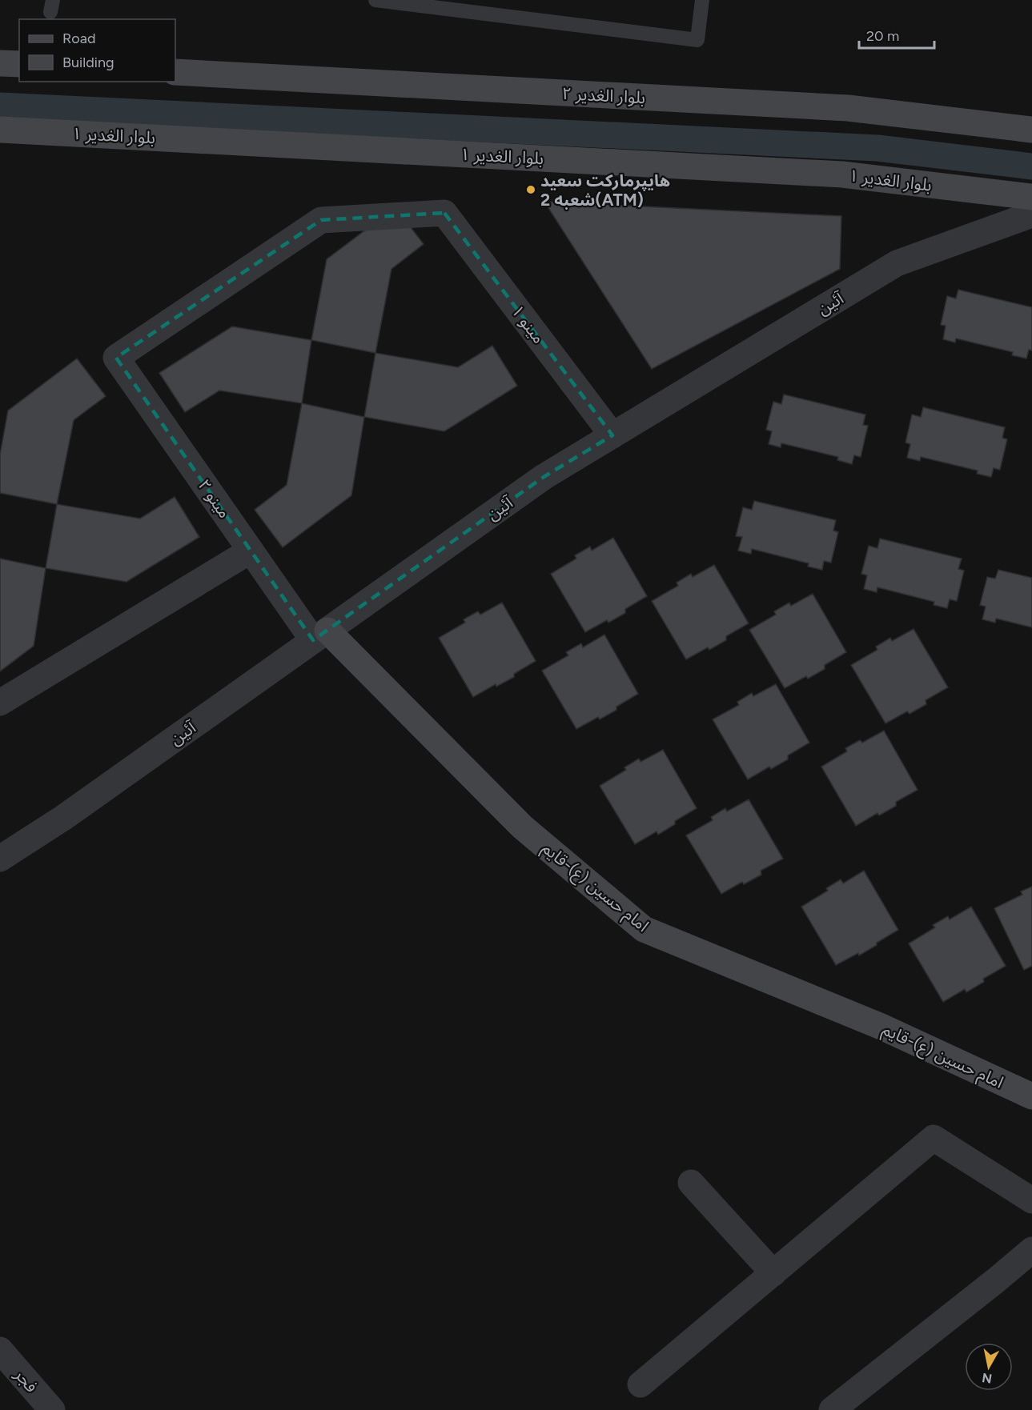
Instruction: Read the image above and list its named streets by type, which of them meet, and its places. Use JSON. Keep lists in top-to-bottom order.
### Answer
{
  "streets": {
    "street": [
      "بلوار الغدیر ۲",
      "بلوار الغدیر ۱",
      "آئین",
      "مینو ۱",
      "مینو ۲",
      "امام حسین (ع)-قایم",
      "فجر"
    ]
  },
  "crossings": [
    ["آئین", "مینو ۱"],
    ["آئین", "مینو ۲"],
    ["آئین", "امام حسین (ع)-قایم"],
    ["مینو ۱", "مینو ۲"],
    ["مینو ۲", "امام حسین (ع)-قایم"]
  ],
  "places": ["هایپرمارکت سعید شعبه 2(ATM)"],
  "legend": ["Road", "Building"],
  "scale_bar": "20 m",
  "north": "bottom"
}
